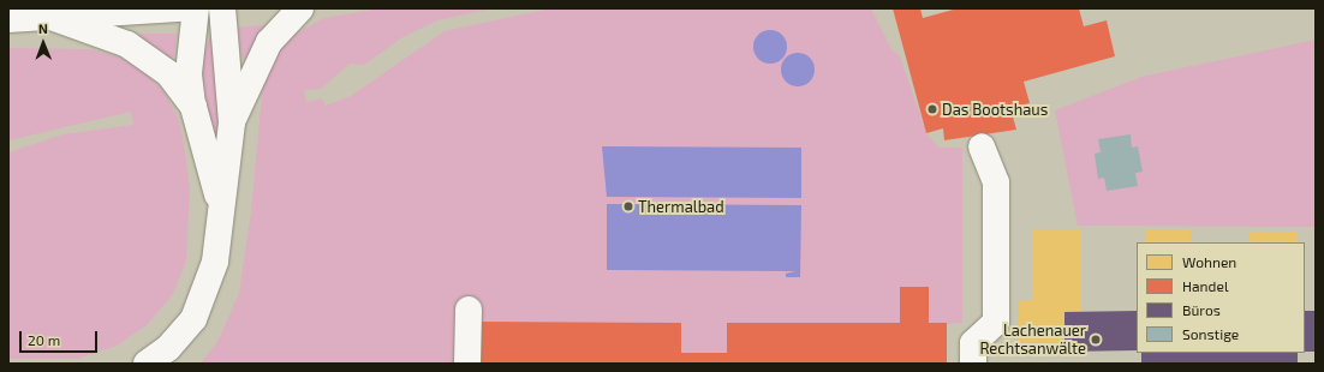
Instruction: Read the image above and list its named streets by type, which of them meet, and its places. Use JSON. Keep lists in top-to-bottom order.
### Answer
{
  "places": ["Das Bootshaus", "Thermalbad", "Lachenauer Rechtsanwälte"],
  "legend": [
    "Wohnen",
    "Handel",
    "Büros",
    "Sonstige"
  ],
  "scale_bar": "20 m",
  "north": "top"
}
